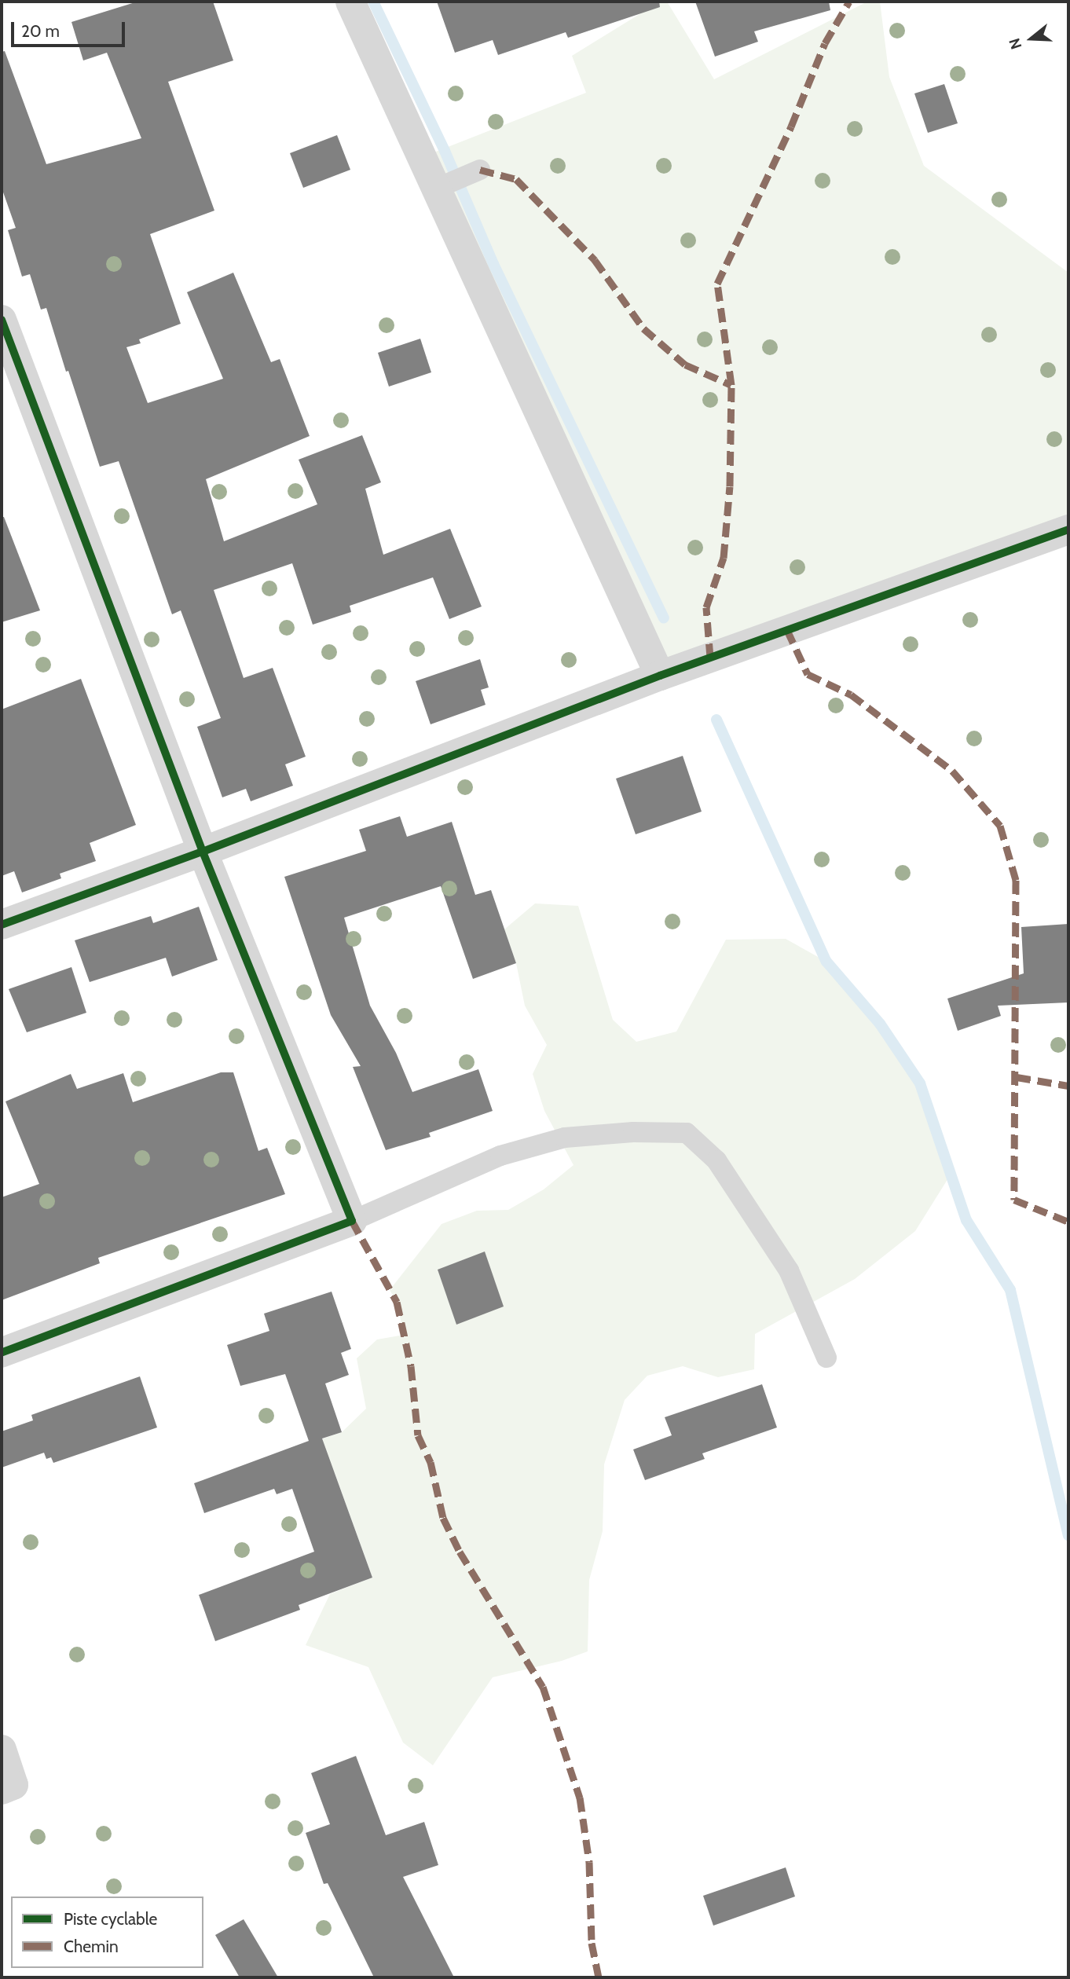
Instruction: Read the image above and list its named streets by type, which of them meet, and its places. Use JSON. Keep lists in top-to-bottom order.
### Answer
{
  "legend": ["Piste cyclable", "Chemin"],
  "scale_bar": "20 m",
  "north": "left"
}
